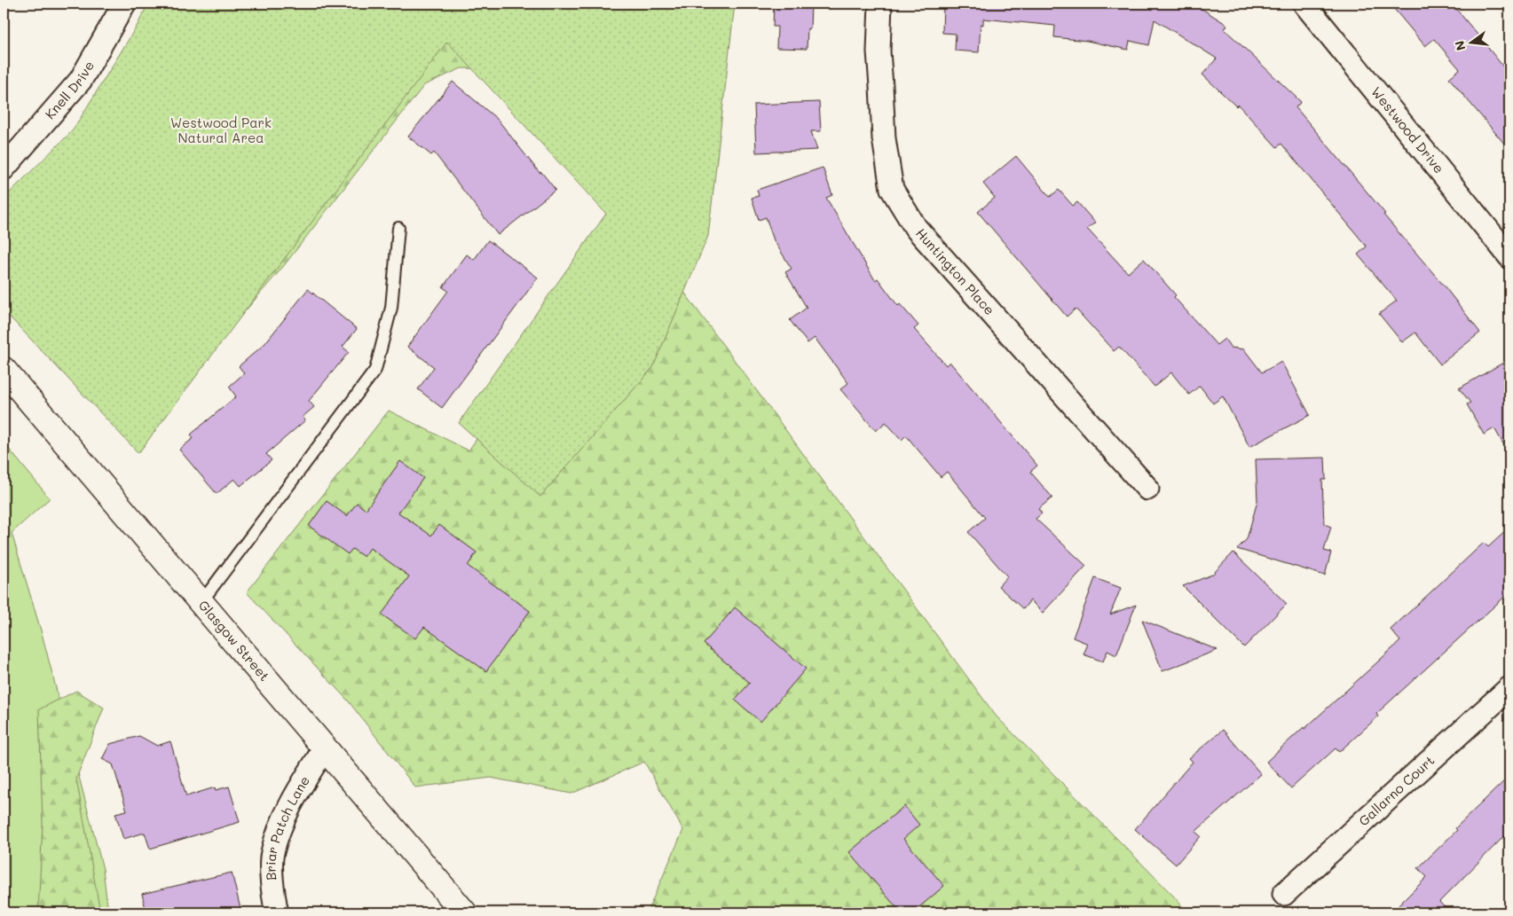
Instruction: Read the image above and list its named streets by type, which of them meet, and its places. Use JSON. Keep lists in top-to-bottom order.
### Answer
{
  "streets": {
    "street": [
      "Knell Drive",
      "Westwood Drive",
      "Huntington Place",
      "Glasgow Street",
      "Gallarno Court",
      "Briar Patch Lane"
    ]
  },
  "crossings": [
    ["Glasgow Street", "Briar Patch Lane"]
  ],
  "parks": ["Westwood Park Natural Area"],
  "north": "left"
}
